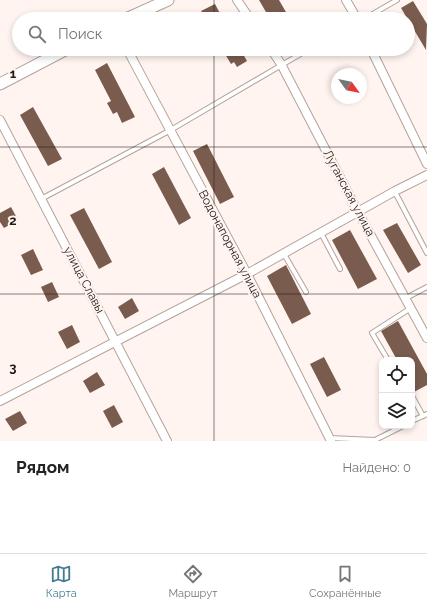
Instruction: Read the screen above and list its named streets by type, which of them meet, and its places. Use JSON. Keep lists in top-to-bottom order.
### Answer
{
  "streets": {
    "street": ["Луганская улица", "Водонапорная улица", "улица Славы"]
  },
  "north": "bottom right",
  "page": {
    "search": "Поиск",
    "heading": ["Рядом", "Найдено: 0"],
    "nav": ["Карта", "Маршрут", "Сохранённые"]
  },
  "grid": {
    "rows": ["1", "2", "3"]
  }
}
